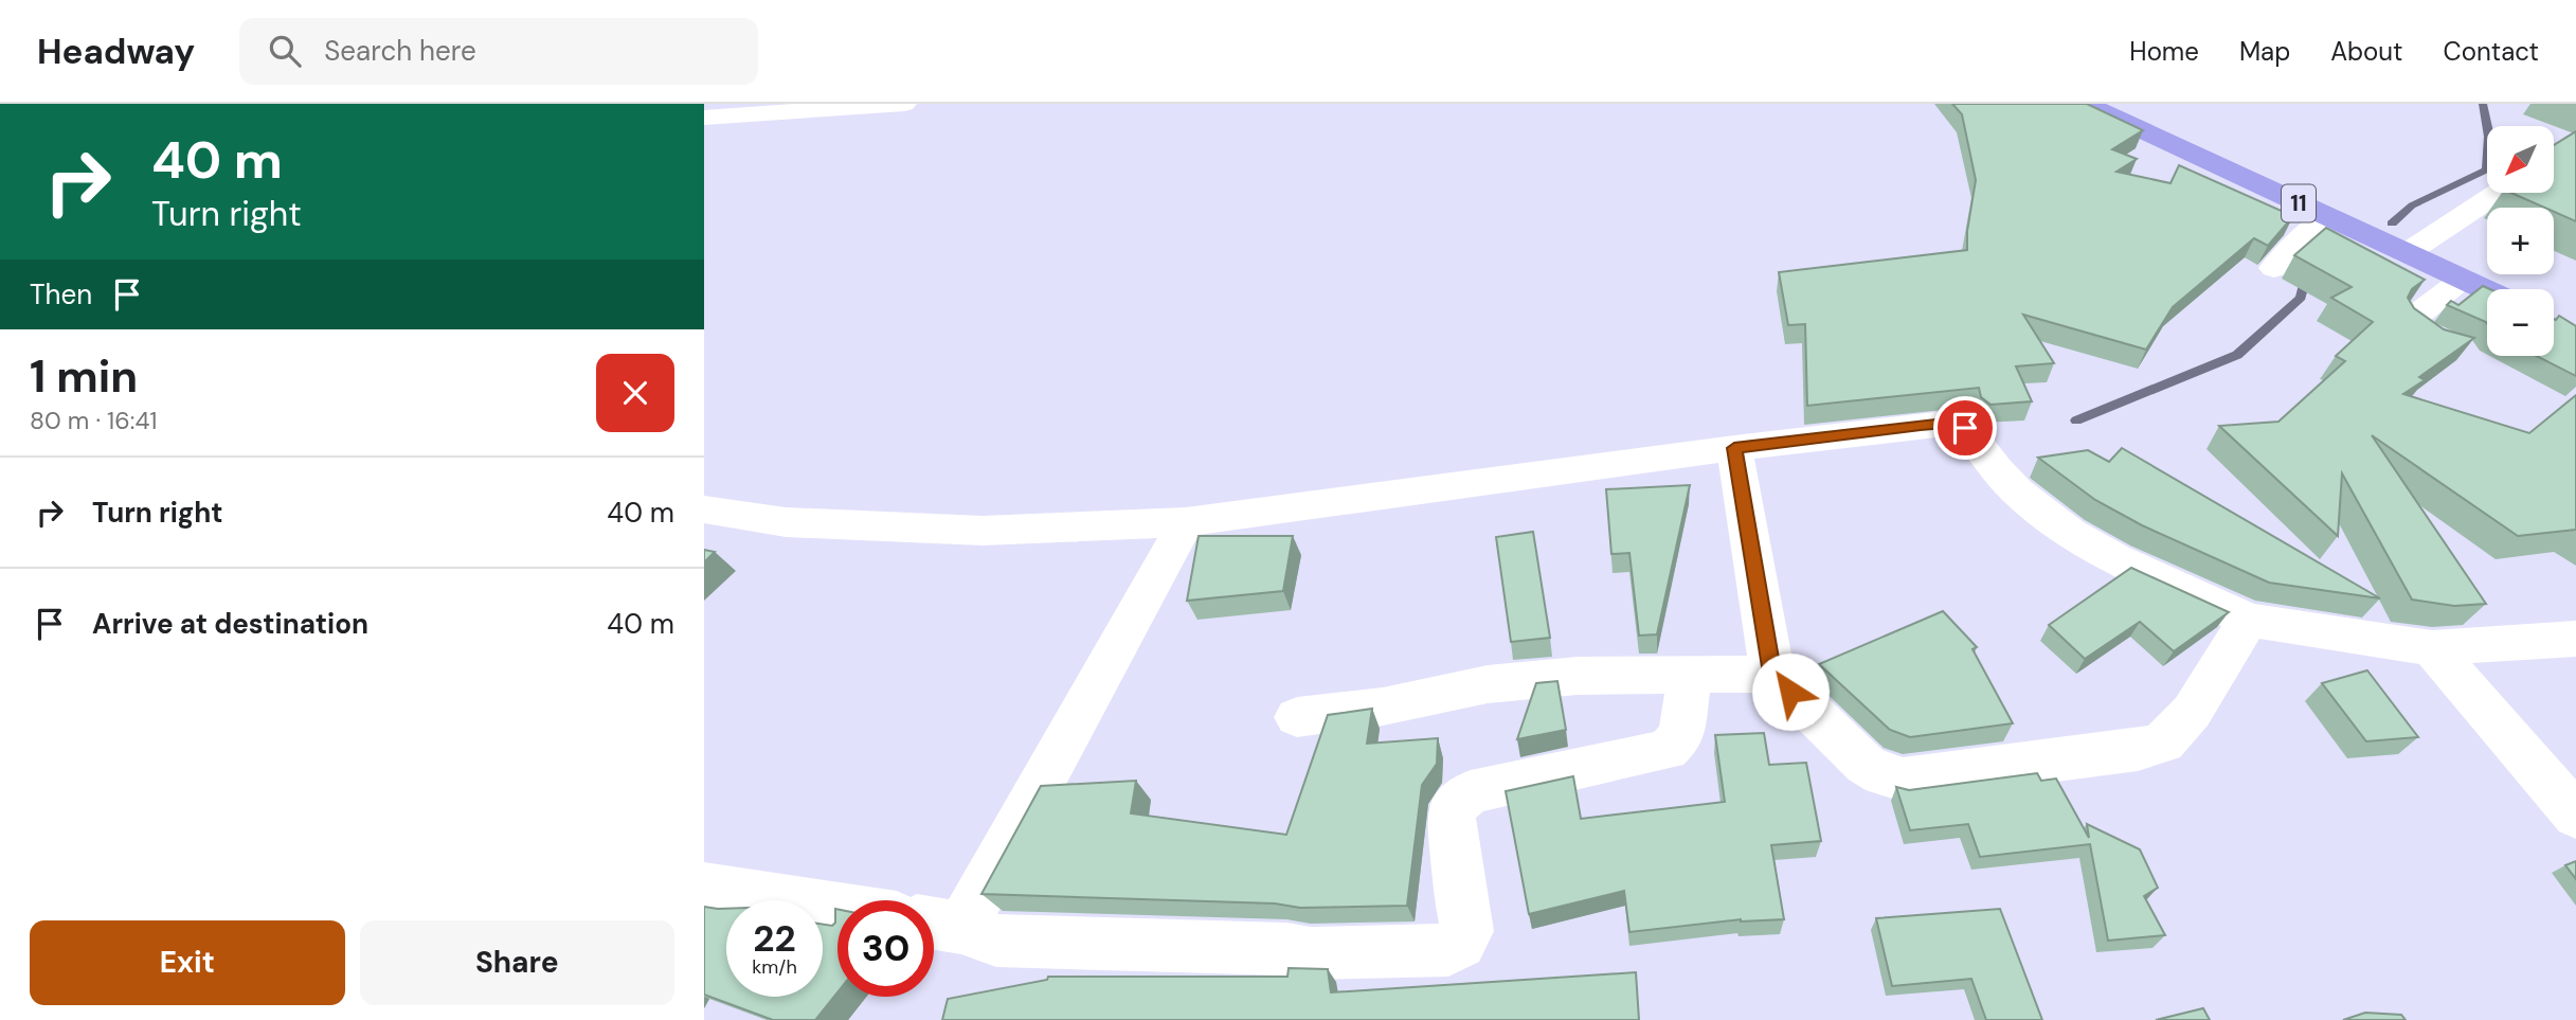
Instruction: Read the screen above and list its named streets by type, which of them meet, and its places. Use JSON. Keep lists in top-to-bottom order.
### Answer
{
  "streets": {
    "highway": ["11"]
  },
  "north": "bottom left",
  "page": {
    "header": "Headway",
    "search": "Search here",
    "nav": [
      "Home",
      "Map",
      "About",
      "Contact"
    ],
    "turn": ["40 m", "Turn right"],
    "map_buttons": ["+", "−"],
    "then": "Then",
    "heading": ["1 min", "80 m · 16:41"],
    "list": [
      {
        "name": "Turn right",
        "value": "40 m"
      },
      {
        "name": "Arrive at destination",
        "value": "40 m"
      }
    ],
    "speed": "22 km/h",
    "limit": "30",
    "buttons": ["Exit", "Share"]
  }
}
